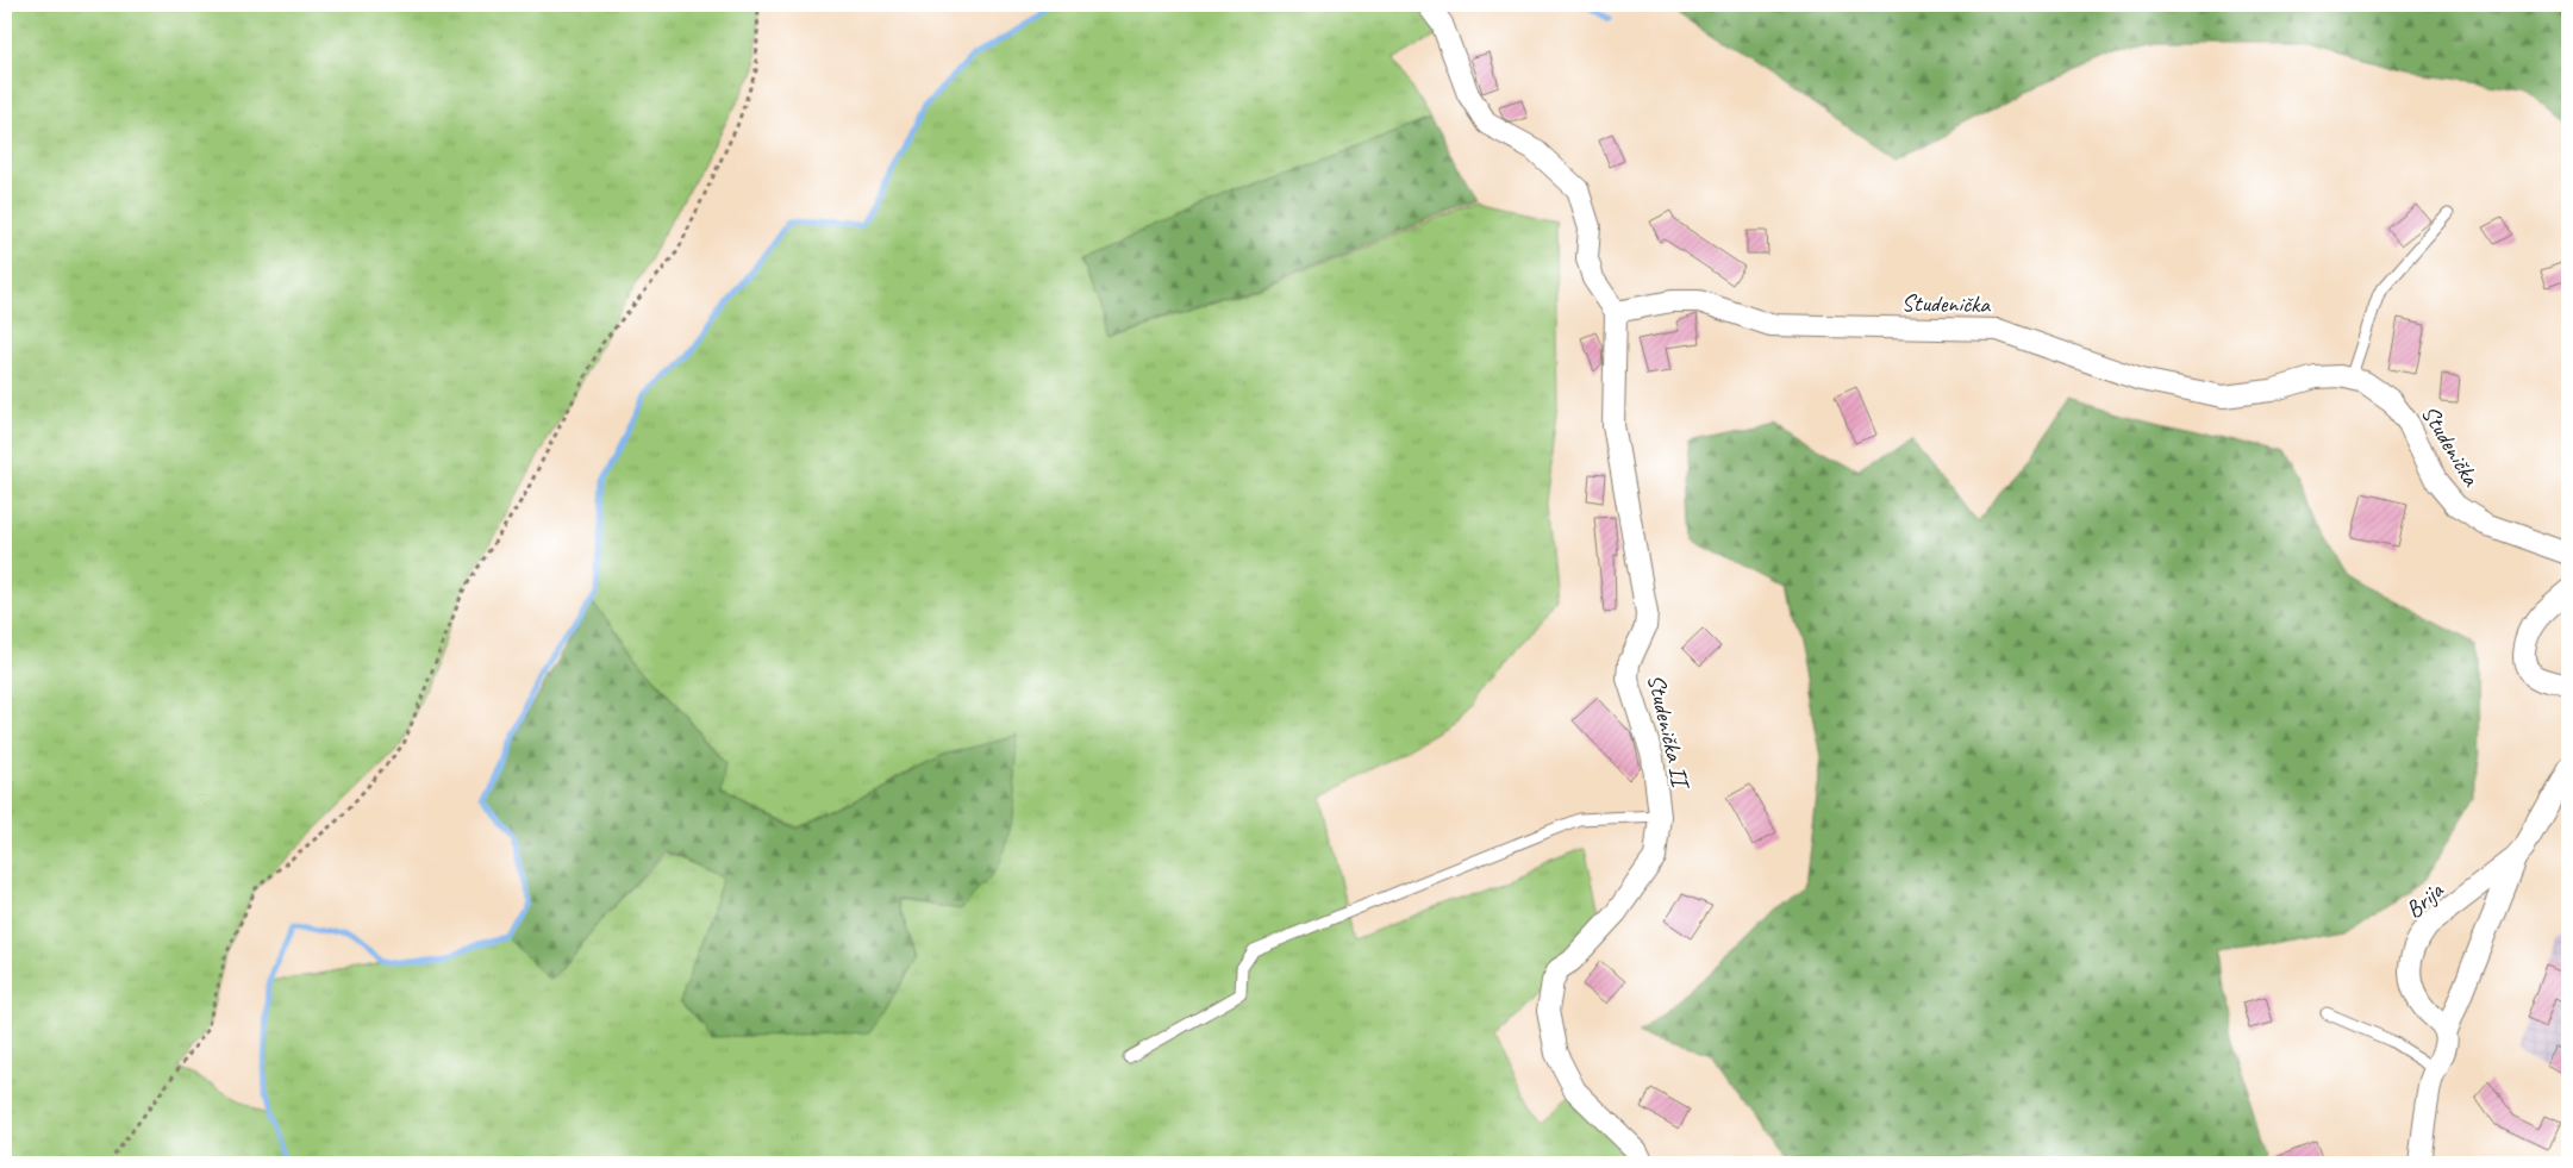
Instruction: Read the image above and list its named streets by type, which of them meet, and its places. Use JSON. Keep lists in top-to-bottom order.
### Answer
{
  "streets": {
    "street": ["Studenička", "Studenička II", "Brija"]
  },
  "crossings": [
    ["Studenička", "Studenička II"]
  ]
}
